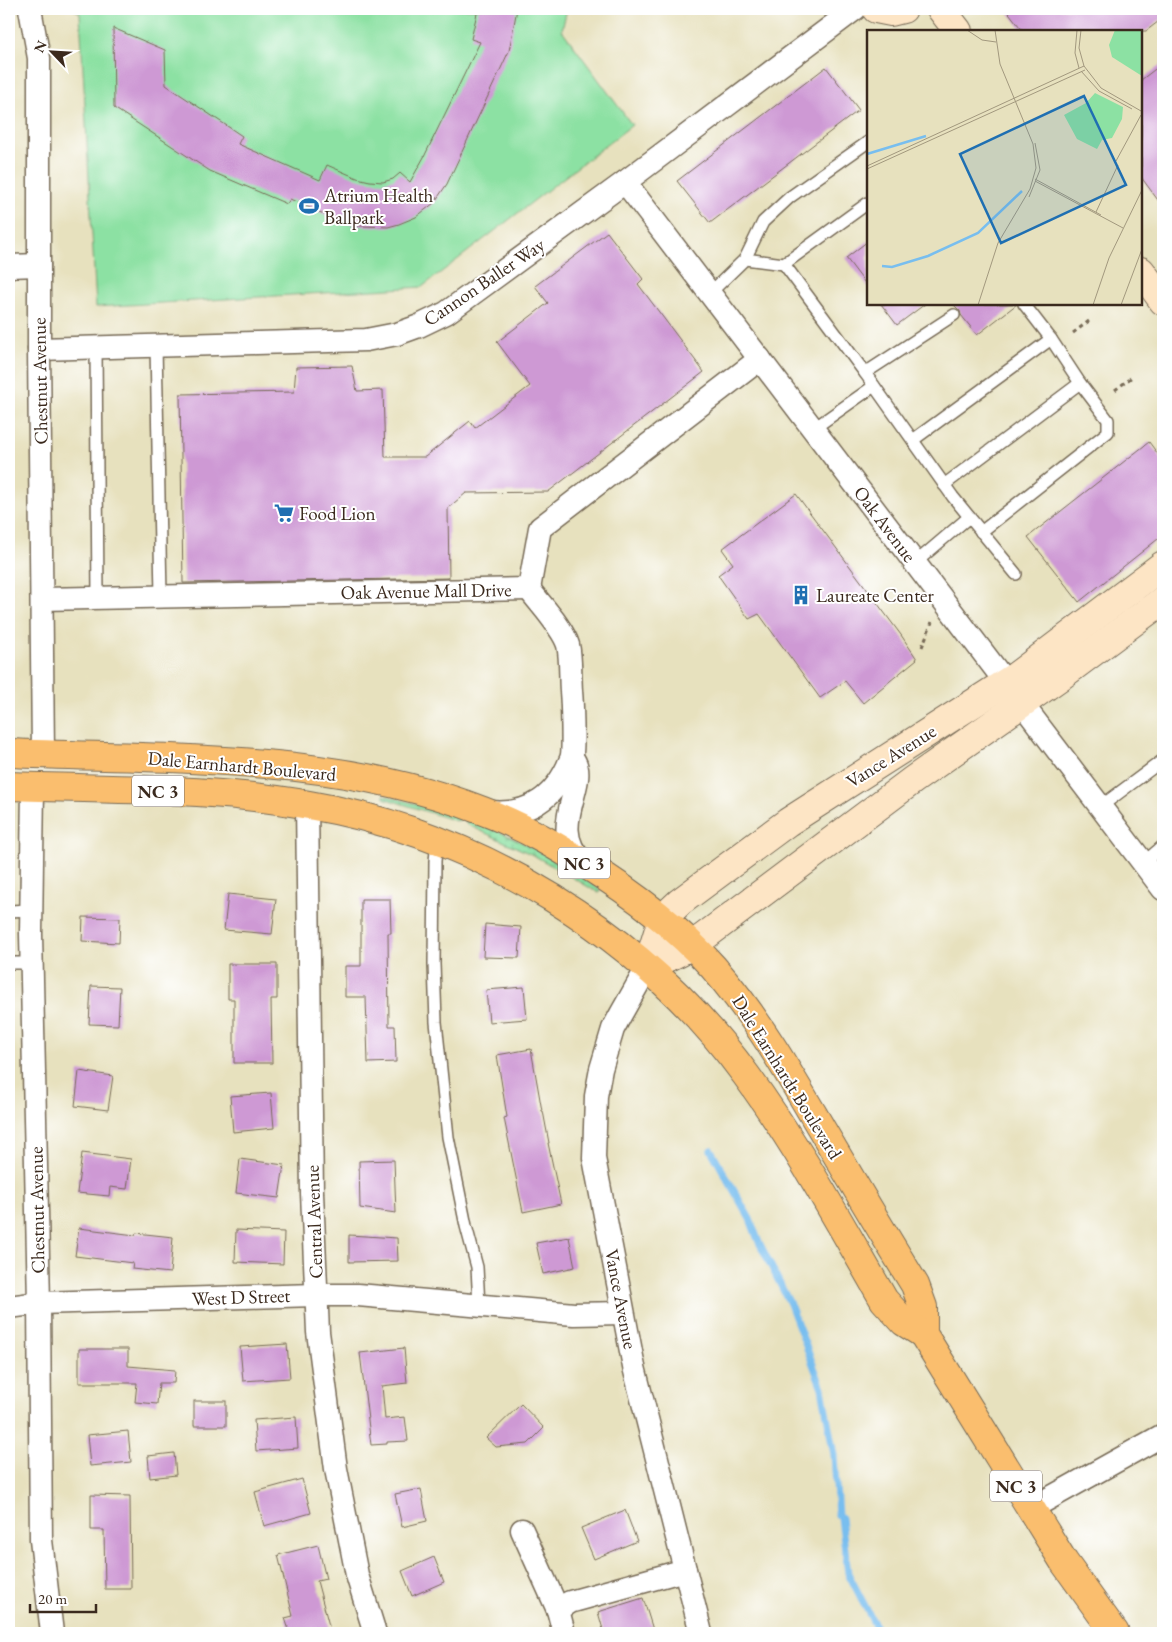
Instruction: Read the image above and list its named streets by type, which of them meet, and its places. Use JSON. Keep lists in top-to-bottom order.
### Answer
{
  "streets": {
    "main road": ["Dale Earnhardt Boulevard", "NC 3"],
    "street": [
      "Cannon Baller Way",
      "Chestnut Avenue",
      "Oak Avenue",
      "Oak Avenue Mall Drive",
      "Vance Avenue",
      "Central Avenue",
      "West D Street"
    ]
  },
  "crossings": [
    ["Cannon Baller Way", "Chestnut Avenue"],
    ["Cannon Baller Way", "Oak Avenue"],
    ["Chestnut Avenue", "Oak Avenue Mall Drive"],
    ["Chestnut Avenue", "Dale Earnhardt Boulevard"],
    ["Chestnut Avenue", "West D Street"],
    ["Oak Avenue", "Oak Avenue Mall Drive"],
    ["Oak Avenue", "Vance Avenue"],
    ["Vance Avenue", "Dale Earnhardt Boulevard"],
    ["Vance Avenue", "West D Street"],
    ["Dale Earnhardt Boulevard", "Central Avenue"],
    ["Central Avenue", "West D Street"]
  ],
  "places": {
    "sports": ["Atrium Health Ballpark"],
    "supermarket": ["Food Lion"],
    "building": ["Laureate Center"]
  },
  "scale_bar": "20 m",
  "north": "top left"
}
